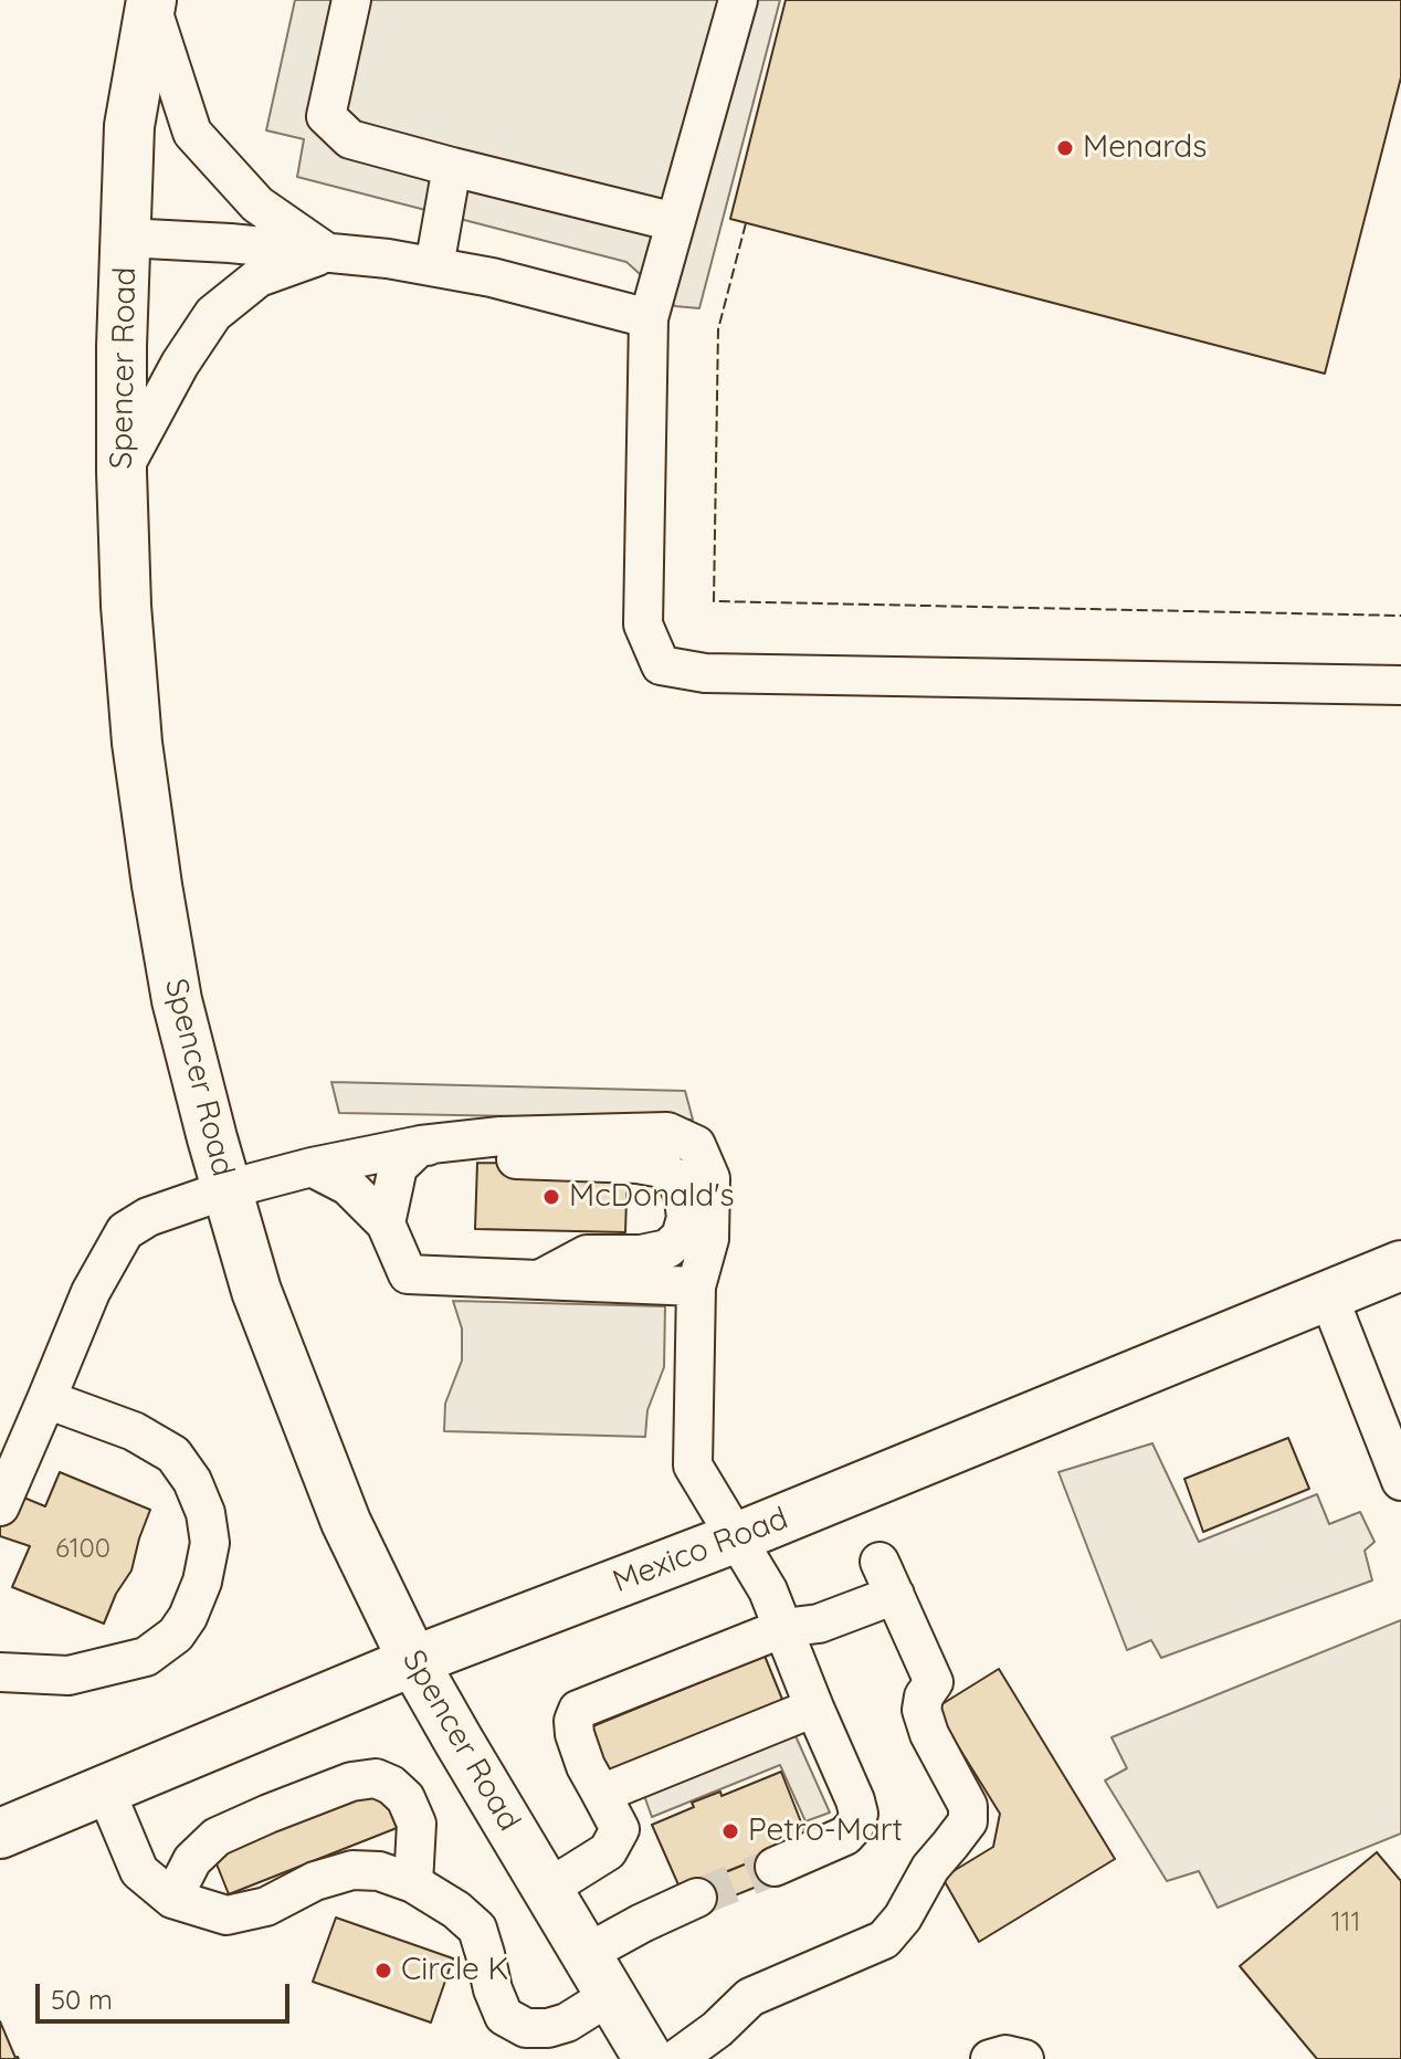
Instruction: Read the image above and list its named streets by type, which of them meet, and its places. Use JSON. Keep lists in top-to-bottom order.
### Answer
{
  "streets": {
    "main road": ["Spencer Road", "Mexico Road"]
  },
  "crossings": [
    ["Spencer Road", "Mexico Road"]
  ],
  "places": [
    "Menards",
    "McDonald's",
    "Petro-Mart",
    "Circle K"
  ],
  "house_numbers": ["6100", "111"],
  "scale_bar": "50 m"
}
